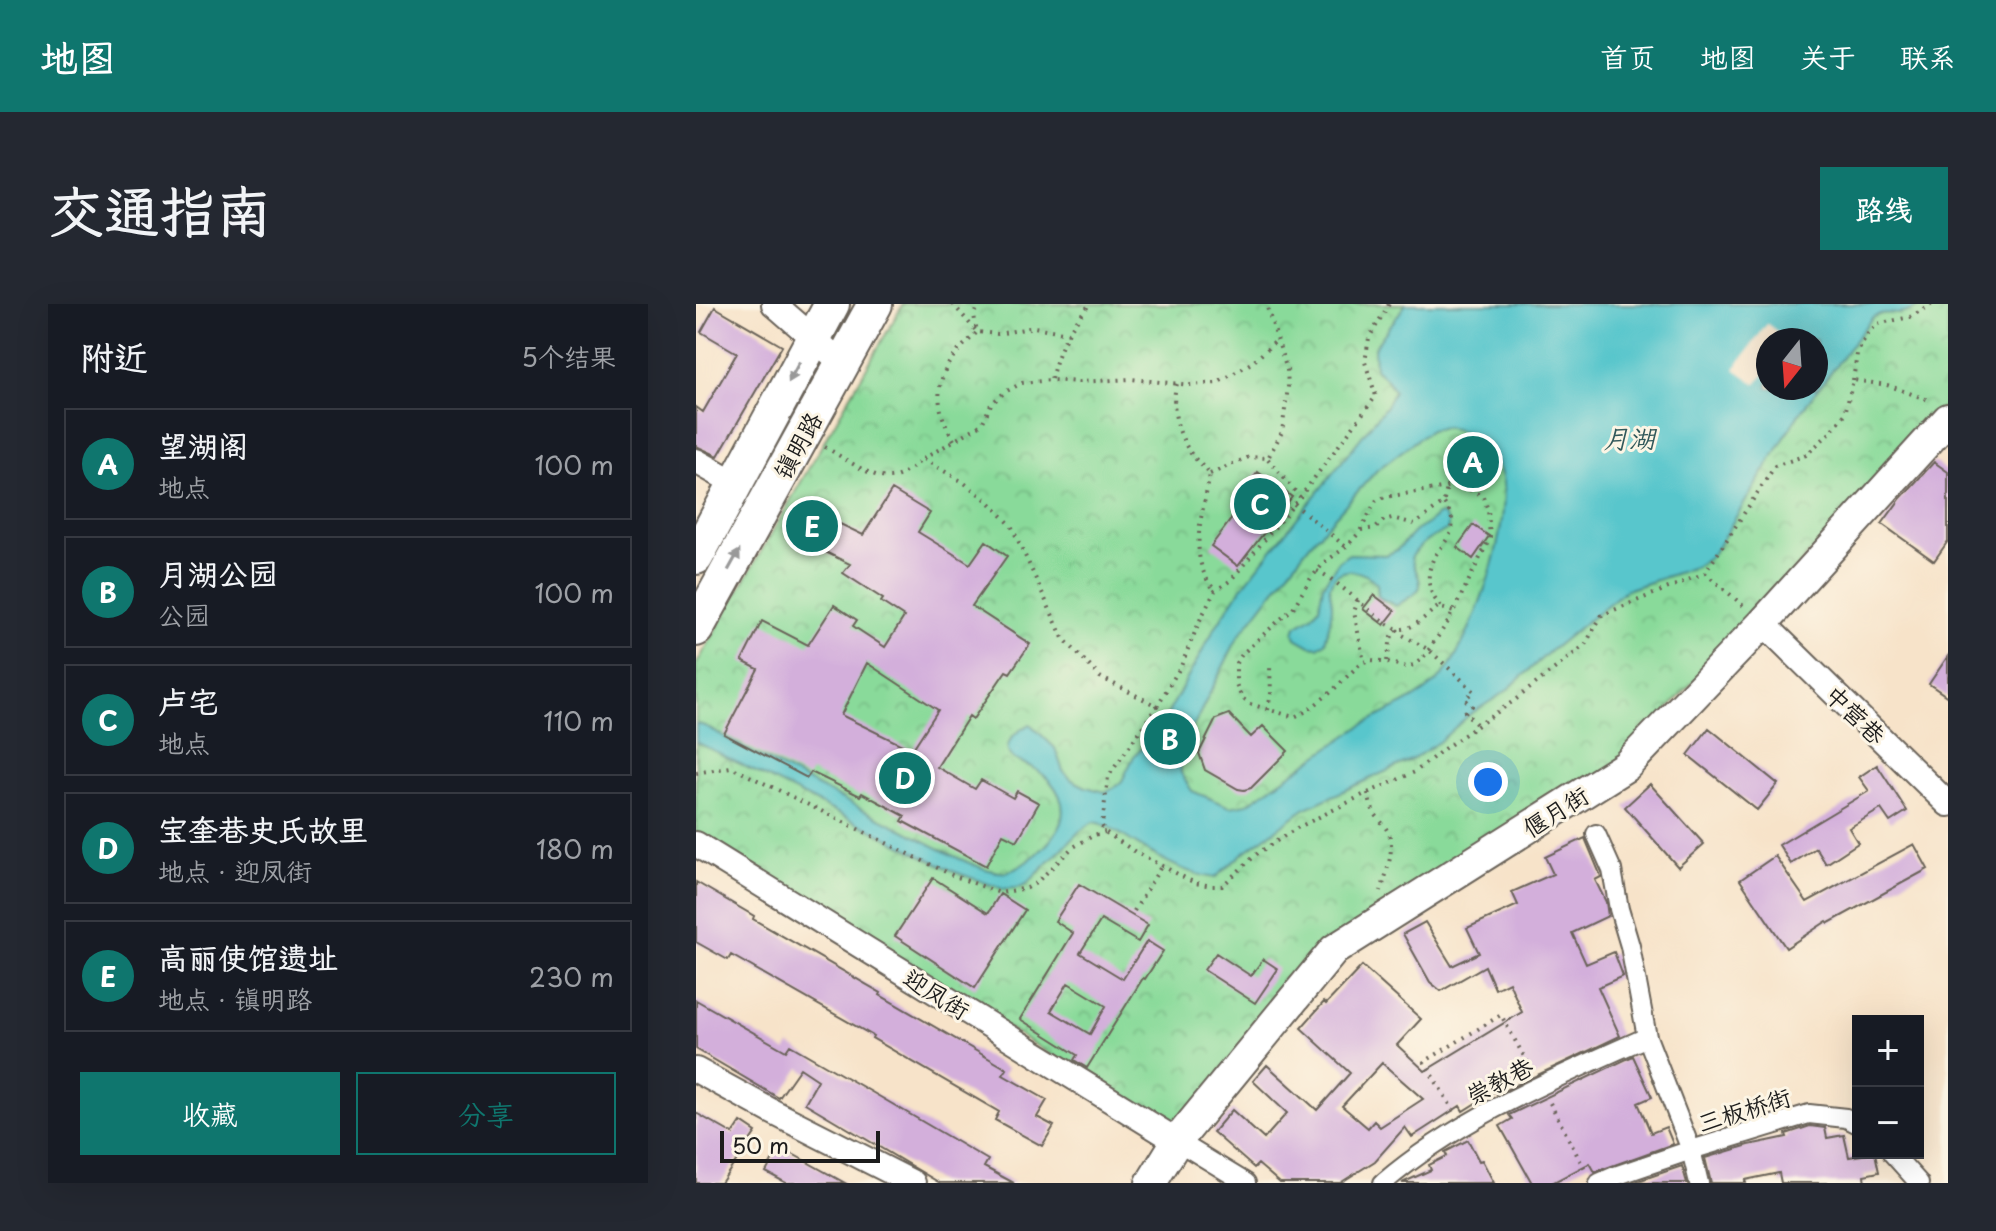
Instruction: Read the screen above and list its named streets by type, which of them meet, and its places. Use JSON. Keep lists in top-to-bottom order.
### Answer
{
  "streets": {
    "main road": ["镇明路"],
    "street": [
      "中营巷",
      "偃月街",
      "迎凤街",
      "崇教巷",
      "三板桥街"
    ]
  },
  "crossings": [
    ["中营巷", "偃月街"],
    ["偃月街", "迎凤街"]
  ],
  "water": ["月湖"],
  "scale_bar": "50 m",
  "north": "bottom",
  "page": {
    "header": "地图",
    "nav": [
      "首页",
      "地图",
      "关于",
      "联系"
    ],
    "title": "交通指南",
    "buttons": [
      "路线",
      ["收藏", "分享"]
    ],
    "heading": ["附近", "5个结果"],
    "list": [
      {
        "mark": "A",
        "name": "望湖阁",
        "note": "地点",
        "value": "100 m"
      },
      {
        "mark": "B",
        "name": "月湖公园",
        "note": "公园",
        "value": "100 m"
      },
      {
        "mark": "C",
        "name": "卢宅",
        "note": "地点",
        "value": "110 m"
      },
      {
        "mark": "D",
        "name": "宝奎巷史氏故里",
        "note": "地点 · 迎凤街",
        "value": "180 m"
      },
      {
        "mark": "E",
        "name": "高丽使馆遗址",
        "note": "地点 · 镇明路",
        "value": "230 m"
      }
    ],
    "pins": [
      "A",
      "C",
      "E",
      "B",
      "D"
    ],
    "map_buttons": ["+", "−"],
    "scale": "50 m"
  }
}
